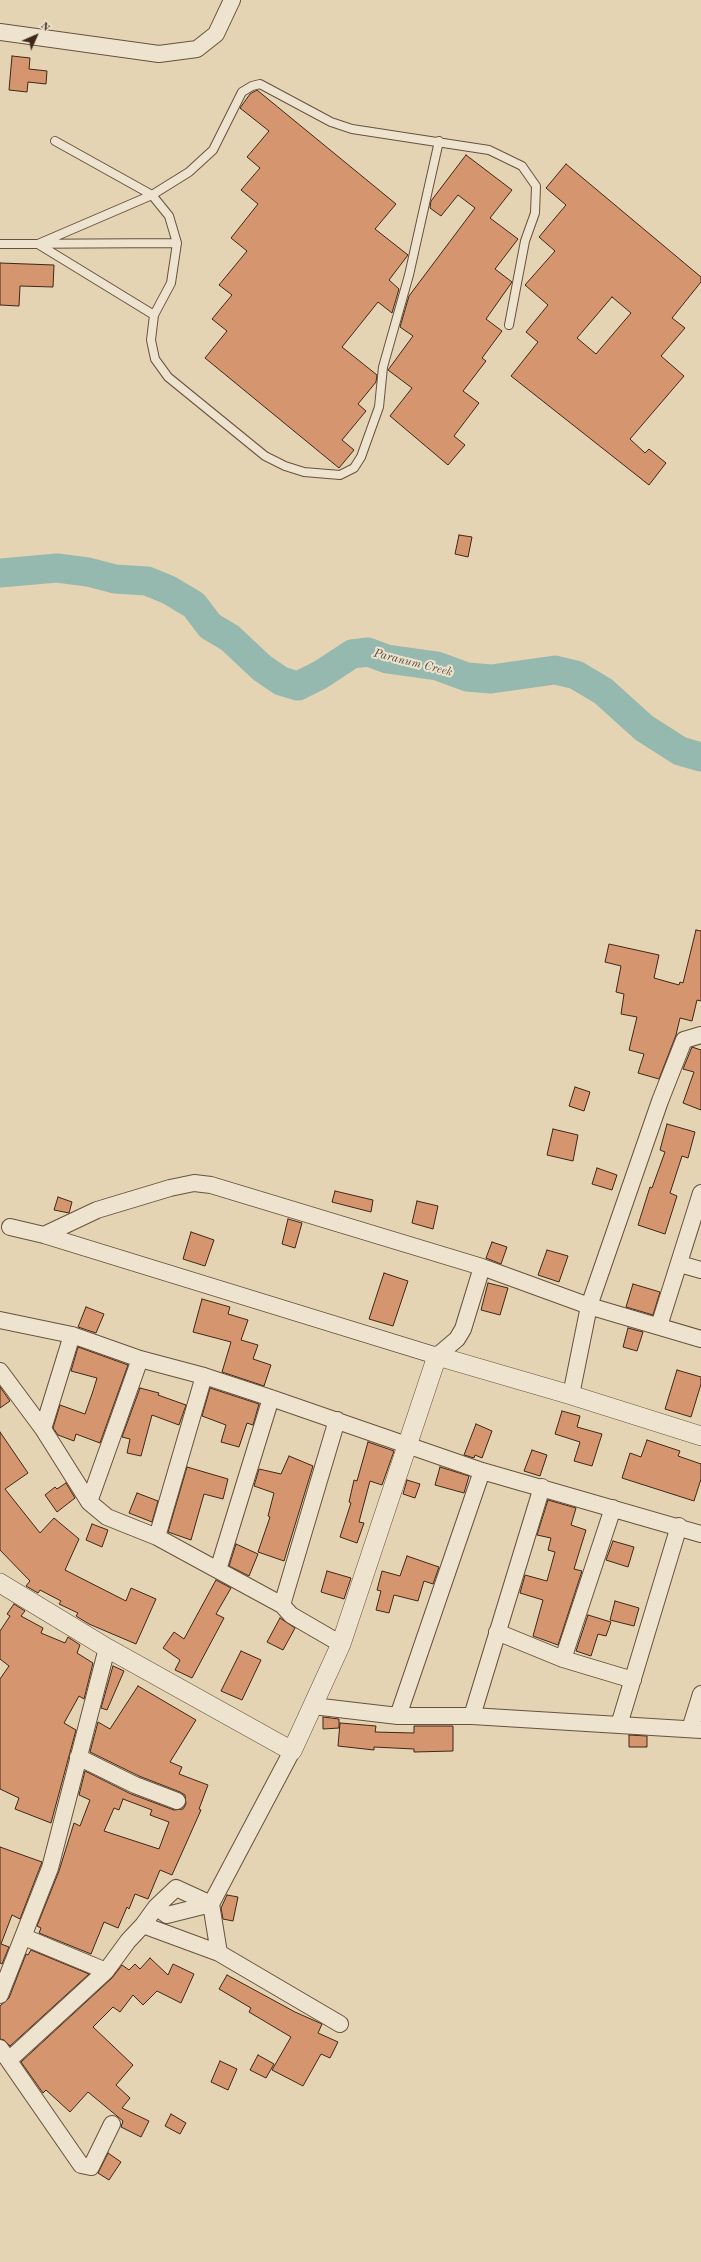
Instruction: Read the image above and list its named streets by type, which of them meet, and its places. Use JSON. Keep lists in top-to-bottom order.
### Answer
{
  "water": ["Paranum Creek"],
  "north": "top right"
}
